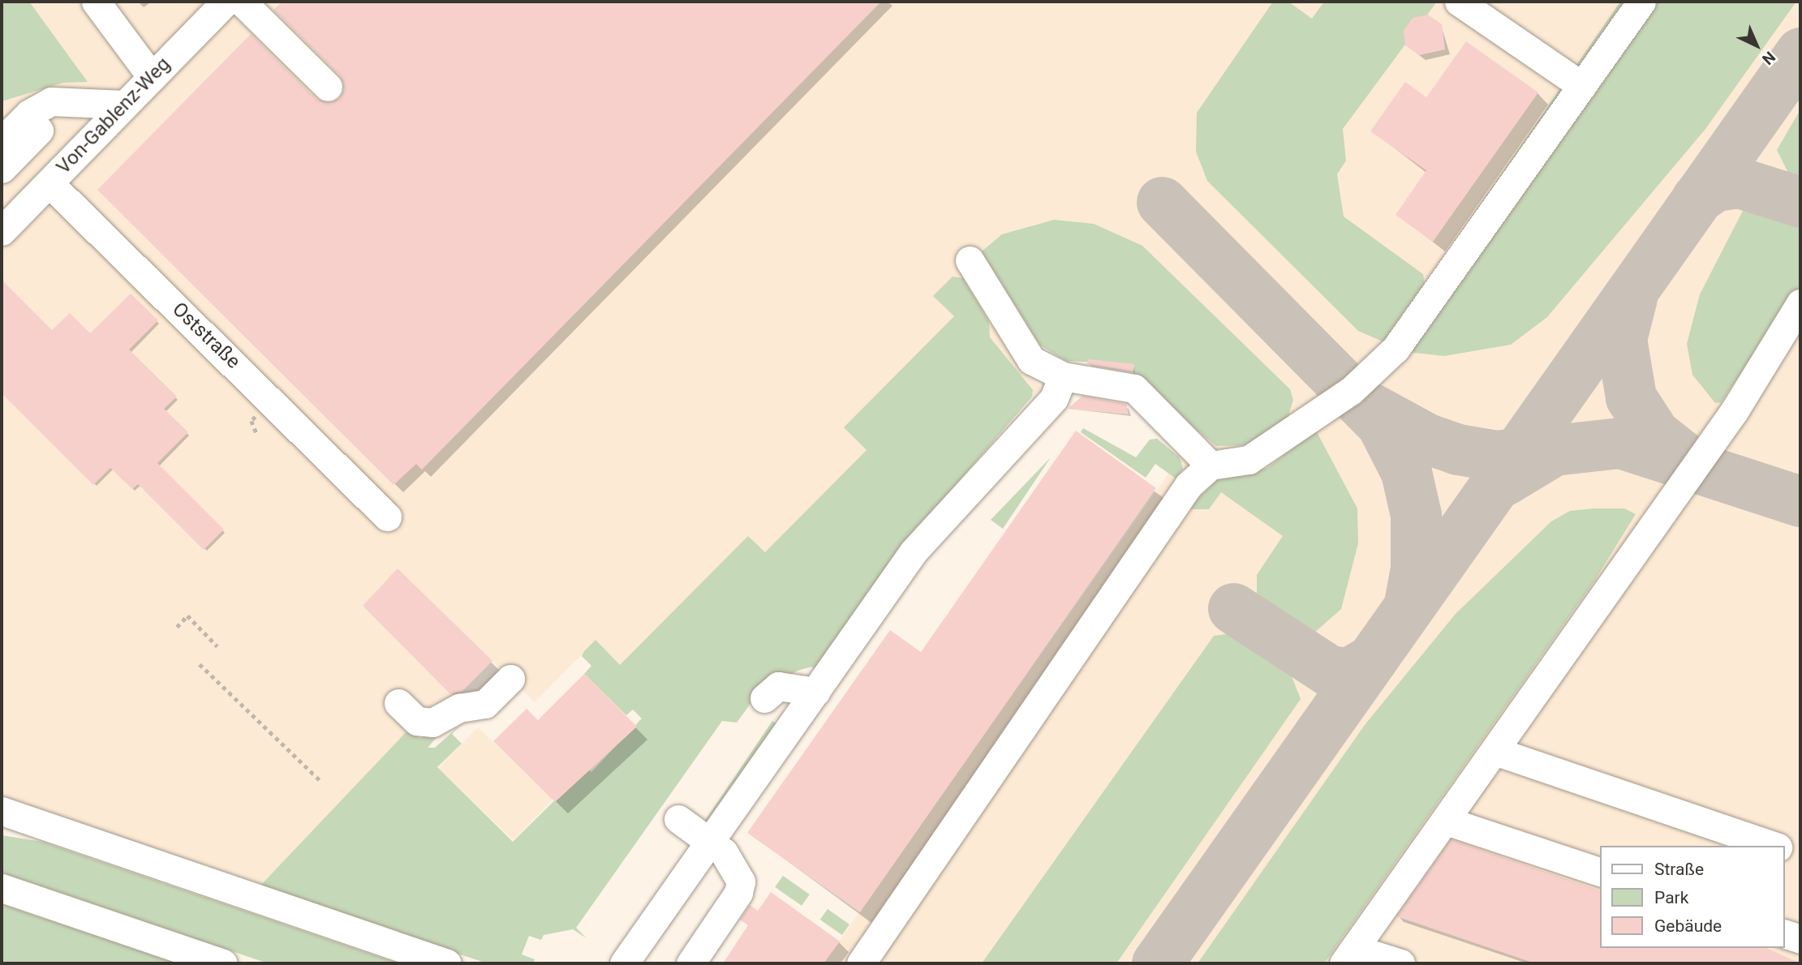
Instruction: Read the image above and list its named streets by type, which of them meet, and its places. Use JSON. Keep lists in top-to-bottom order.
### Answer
{
  "streets": {
    "lane": ["Von-Gablenz-Weg", "Oststraße"]
  },
  "crossings": [
    ["Von-Gablenz-Weg", "Oststraße"]
  ],
  "legend": ["Straße", "Park", "Gebäude"],
  "north": "bottom right"
}
